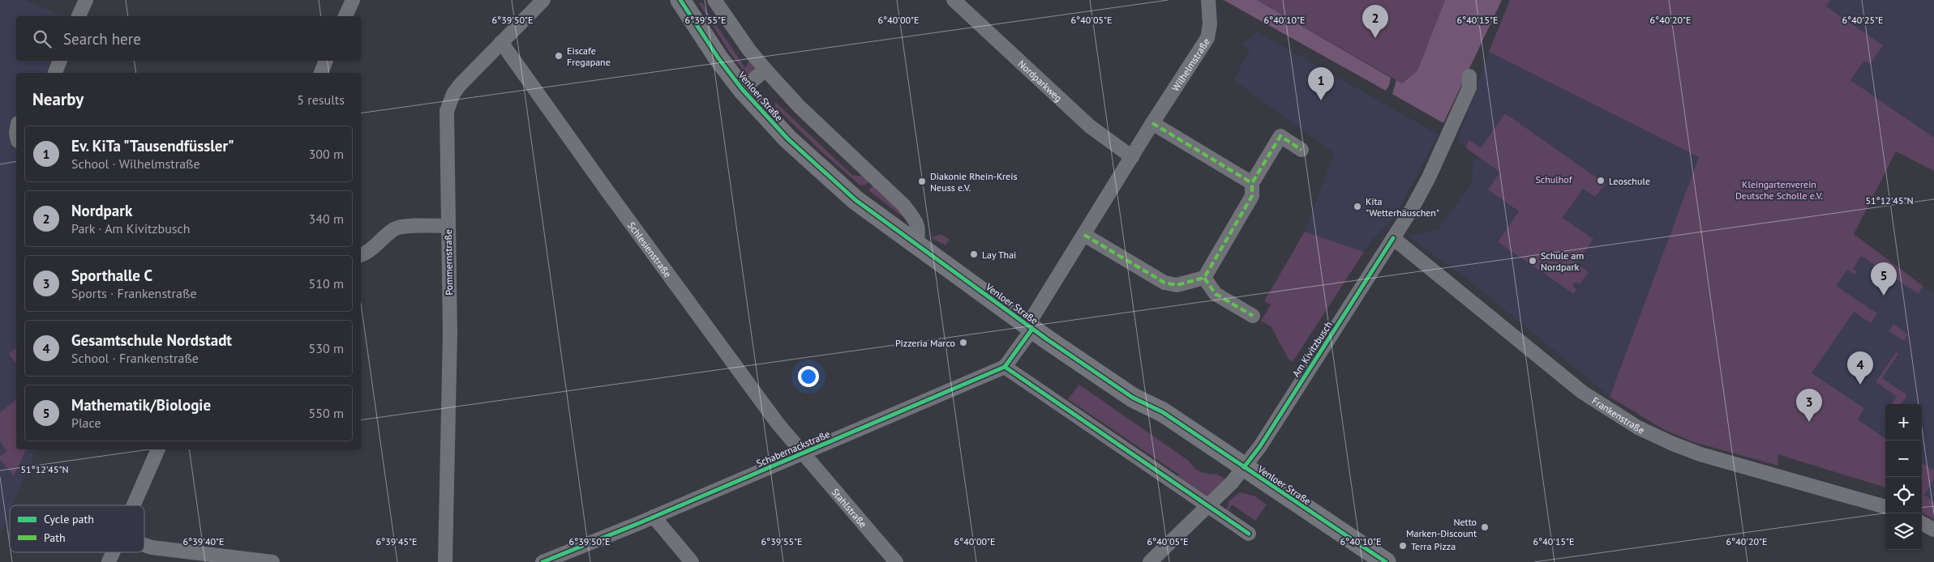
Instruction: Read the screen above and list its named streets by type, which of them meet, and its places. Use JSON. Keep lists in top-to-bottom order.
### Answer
{
  "streets": {
    "main road": ["Venloer Straße"],
    "street": [
      "Wilhelmstraße",
      "Nordparkweg",
      "Schlesienstraße",
      "Pommernstraße",
      "Am Kivitzbusch",
      "Frankenstraße",
      "Schabernackstraße",
      "Stahlstraße"
    ]
  },
  "crossings": [
    ["Wilhelmstraße", "Nordparkweg"],
    ["Wilhelmstraße", "Venloer Straße"],
    ["Venloer Straße", "Am Kivitzbusch"],
    ["Schlesienstraße", "Pommernstraße"],
    ["Schlesienstraße", "Schabernackstraße"],
    ["Schlesienstraße", "Stahlstraße"],
    ["Am Kivitzbusch", "Frankenstraße"],
    ["Schabernackstraße", "Stahlstraße"]
  ],
  "parks": ["Schulhof", "Kleingartenverein Deutsche Scholle e.V."],
  "places": [
    "Eiscafe Fregapane",
    "Leoschule",
    "Diakonie Rhein-Kreis Neuss e.V.",
    "Kita \"Wetterhäuschen\"",
    "Lay Thai",
    "Schule am Nordpark",
    "Pizzeria Marco",
    "Netto Marken-Discount",
    "Terra Pizza"
  ],
  "legend": ["Cycle path", "Path"],
  "page": {
    "pins": [
      "2",
      "1",
      "5",
      "4",
      "3"
    ],
    "search": "Search here",
    "heading": ["Nearby", "5 results"],
    "list": [
      {
        "mark": "1",
        "name": "Ev. KiTa \"Tausendfüssler\"",
        "note": "School · Wilhelmstraße",
        "value": "300 m"
      },
      {
        "mark": "2",
        "name": "Nordpark",
        "note": "Park · Am Kivitzbusch",
        "value": "340 m"
      },
      {
        "mark": "3",
        "name": "Sporthalle C",
        "note": "Sports · Frankenstraße",
        "value": "510 m"
      },
      {
        "mark": "4",
        "name": "Gesamtschule Nordstadt",
        "note": "School · Frankenstraße",
        "value": "530 m"
      },
      {
        "mark": "5",
        "name": "Mathematik/Biologie",
        "note": "Place",
        "value": "550 m"
      }
    ],
    "map_buttons": ["+", "−"]
  },
  "coordinates": [
    "6°39'50\"E",
    "6°39'55\"E",
    "6°40'00\"E",
    "6°40'05\"E",
    "6°40'10\"E",
    "6°40'15\"E",
    "6°40'20\"E",
    "6°40'25\"E",
    "51°12'45\"N",
    "6°39'40\"E",
    "6°39'45\"E"
  ]
}
